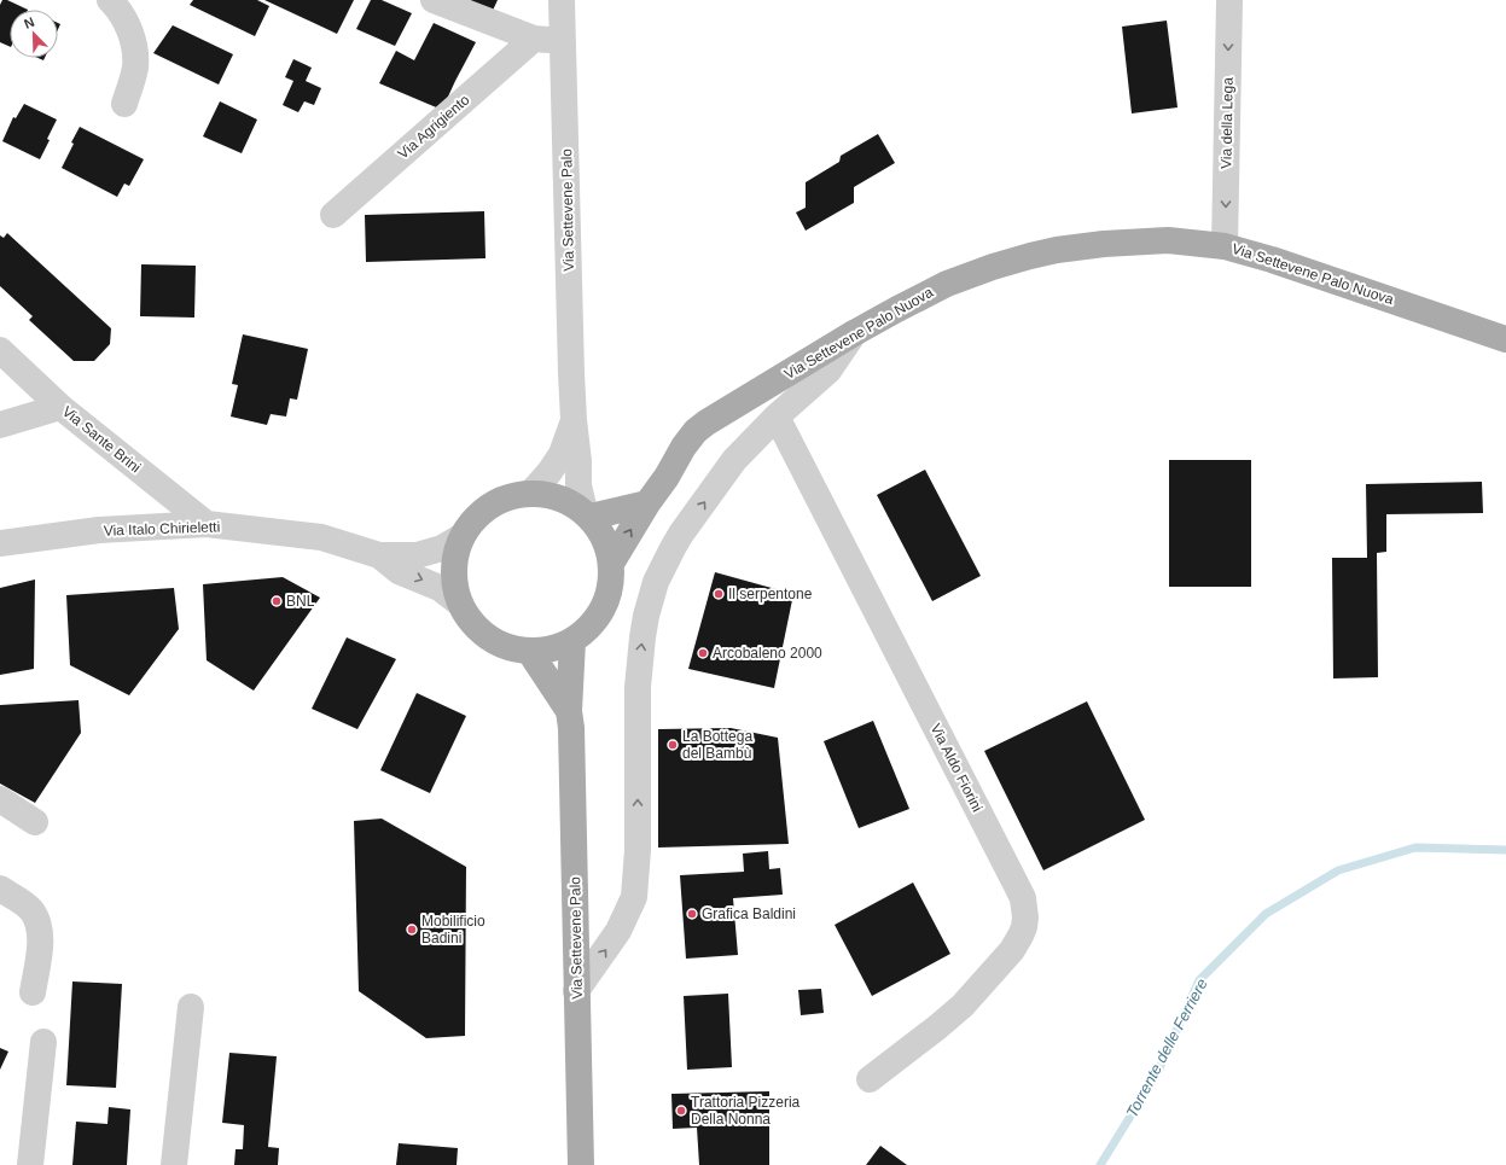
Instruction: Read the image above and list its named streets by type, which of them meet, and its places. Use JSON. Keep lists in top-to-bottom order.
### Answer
{
  "streets": {
    "main road": ["Via Settevene Palo", "Via Settevene Palo Nuova"],
    "street": [
      "Via della Lega",
      "Via Agrigiento",
      "Via Sante Brini",
      "Via Italo Chirieletti",
      "Via Aldo Fiorini"
    ]
  },
  "crossings": [
    ["Via della Lega", "Via Settevene Palo Nuova"],
    ["Via Settevene Palo", "Via Settevene Palo Nuova"],
    ["Via Sante Brini", "Via Italo Chirieletti"]
  ],
  "one_way": ["Via della Lega"],
  "water": ["Torrente delle Ferriere"],
  "places": [
    "Il serpentone",
    "BNL",
    "Arcobaleno 2000",
    "La Bottega del Bambù",
    "Grafica Baldini",
    "Mobilificio Badini",
    "Trattoria Pizzeria Della Nonna"
  ],
  "north": "top left"
}
